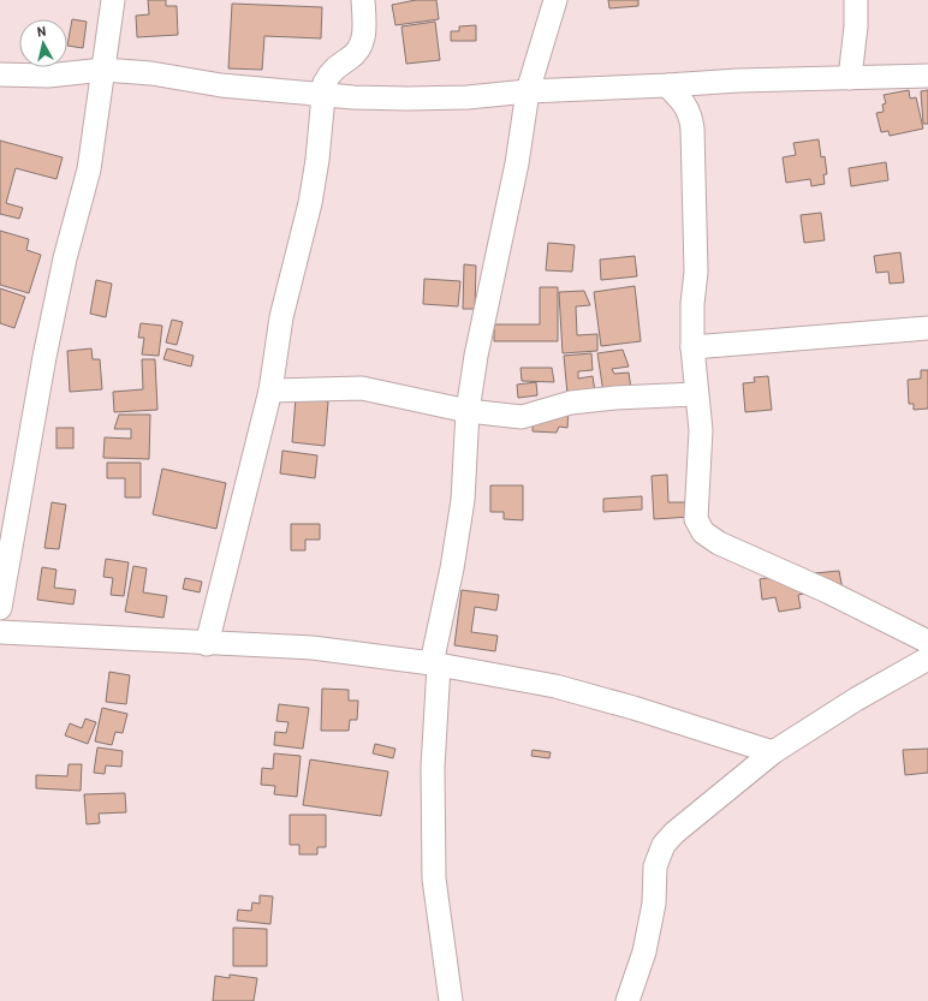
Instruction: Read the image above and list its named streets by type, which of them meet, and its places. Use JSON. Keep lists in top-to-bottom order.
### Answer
{
  "north": "top"
}
